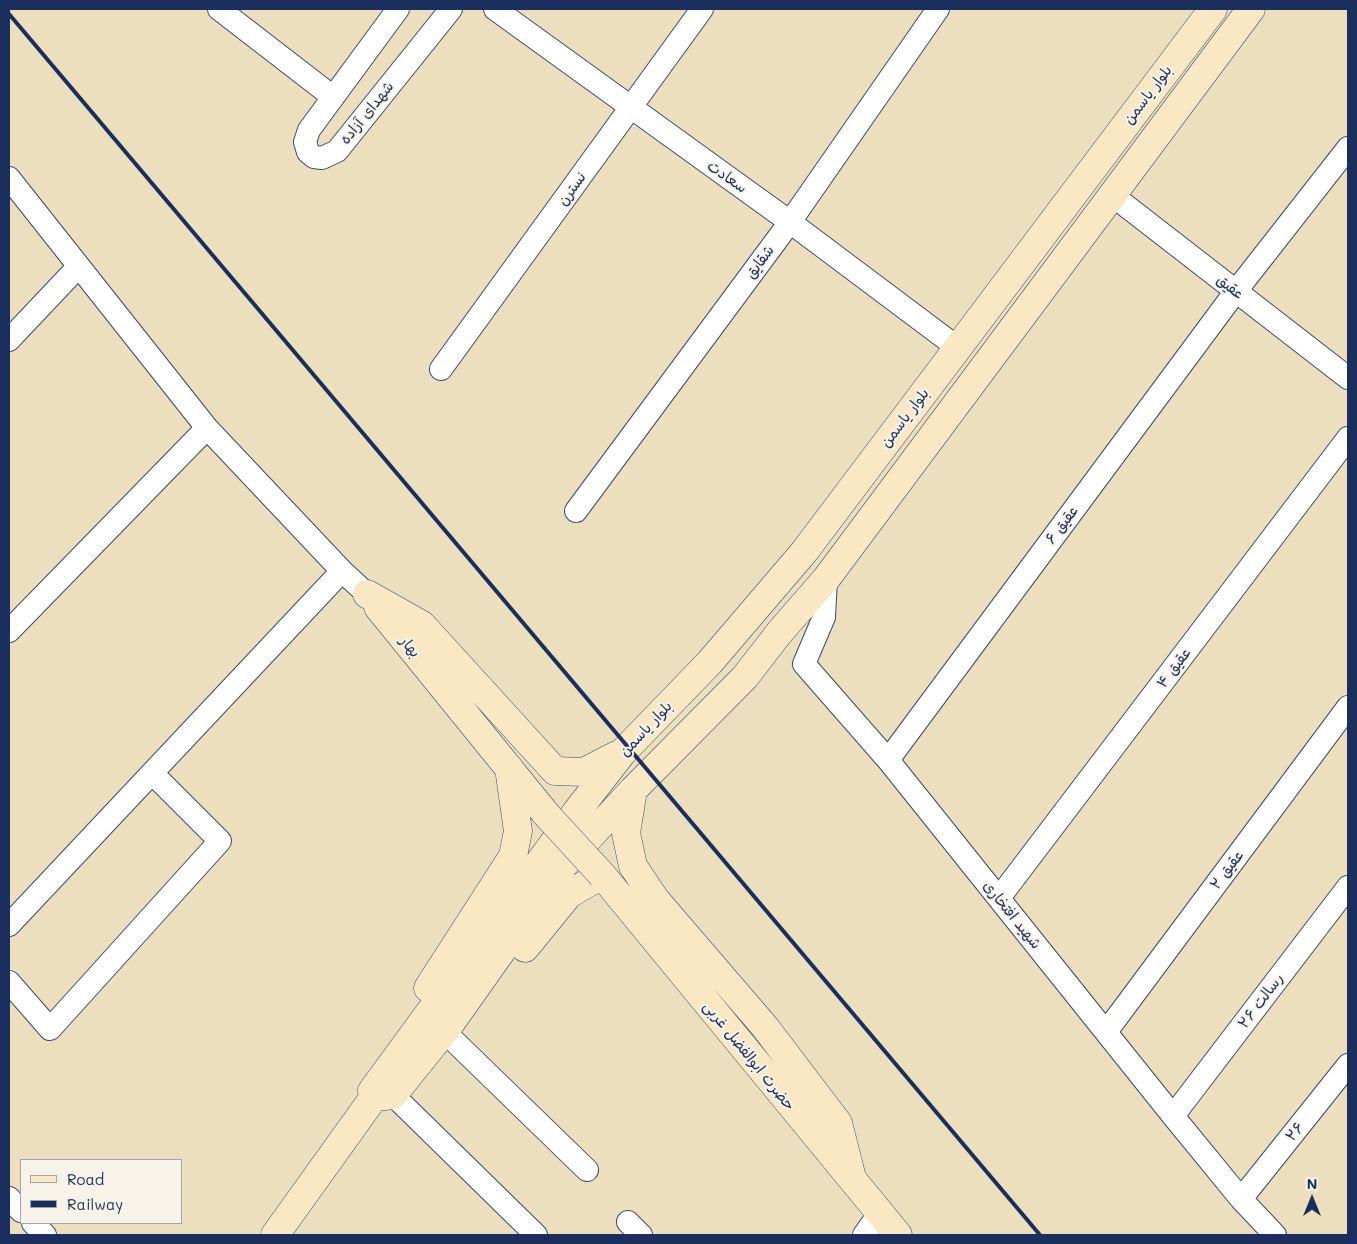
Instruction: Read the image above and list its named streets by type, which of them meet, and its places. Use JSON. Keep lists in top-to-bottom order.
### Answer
{
  "streets": {
    "street": [
      "بلوار یاسمن",
      "شهدای آزاده",
      "سعادت",
      "نسترن",
      "شقایق",
      "عقیق",
      "عقیق ۶",
      "بهار",
      "عقیق ۴",
      "عقیق ۲",
      "شهید افتخاری",
      "رسالت ۲۶",
      "حضرت ابوالفضل غربی",
      "۲۶"
    ]
  },
  "crossings": [
    ["بلوار یاسمن", "سعادت"],
    ["بلوار یاسمن", "عقیق"],
    ["بلوار یاسمن", "شهید افتخاری"],
    ["سعادت", "نسترن"],
    ["سعادت", "شقایق"],
    ["عقیق", "عقیق ۶"],
    ["عقیق ۶", "شهید افتخاری"],
    ["بهار", "حضرت ابوالفضل غربی"],
    ["عقیق ۴", "شهید افتخاری"],
    ["عقیق ۲", "شهید افتخاری"],
    ["شهید افتخاری", "رسالت ۲۶"],
    ["شهید افتخاری", "۲۶"]
  ],
  "legend": ["Road", "Railway"],
  "north": "top"
}
